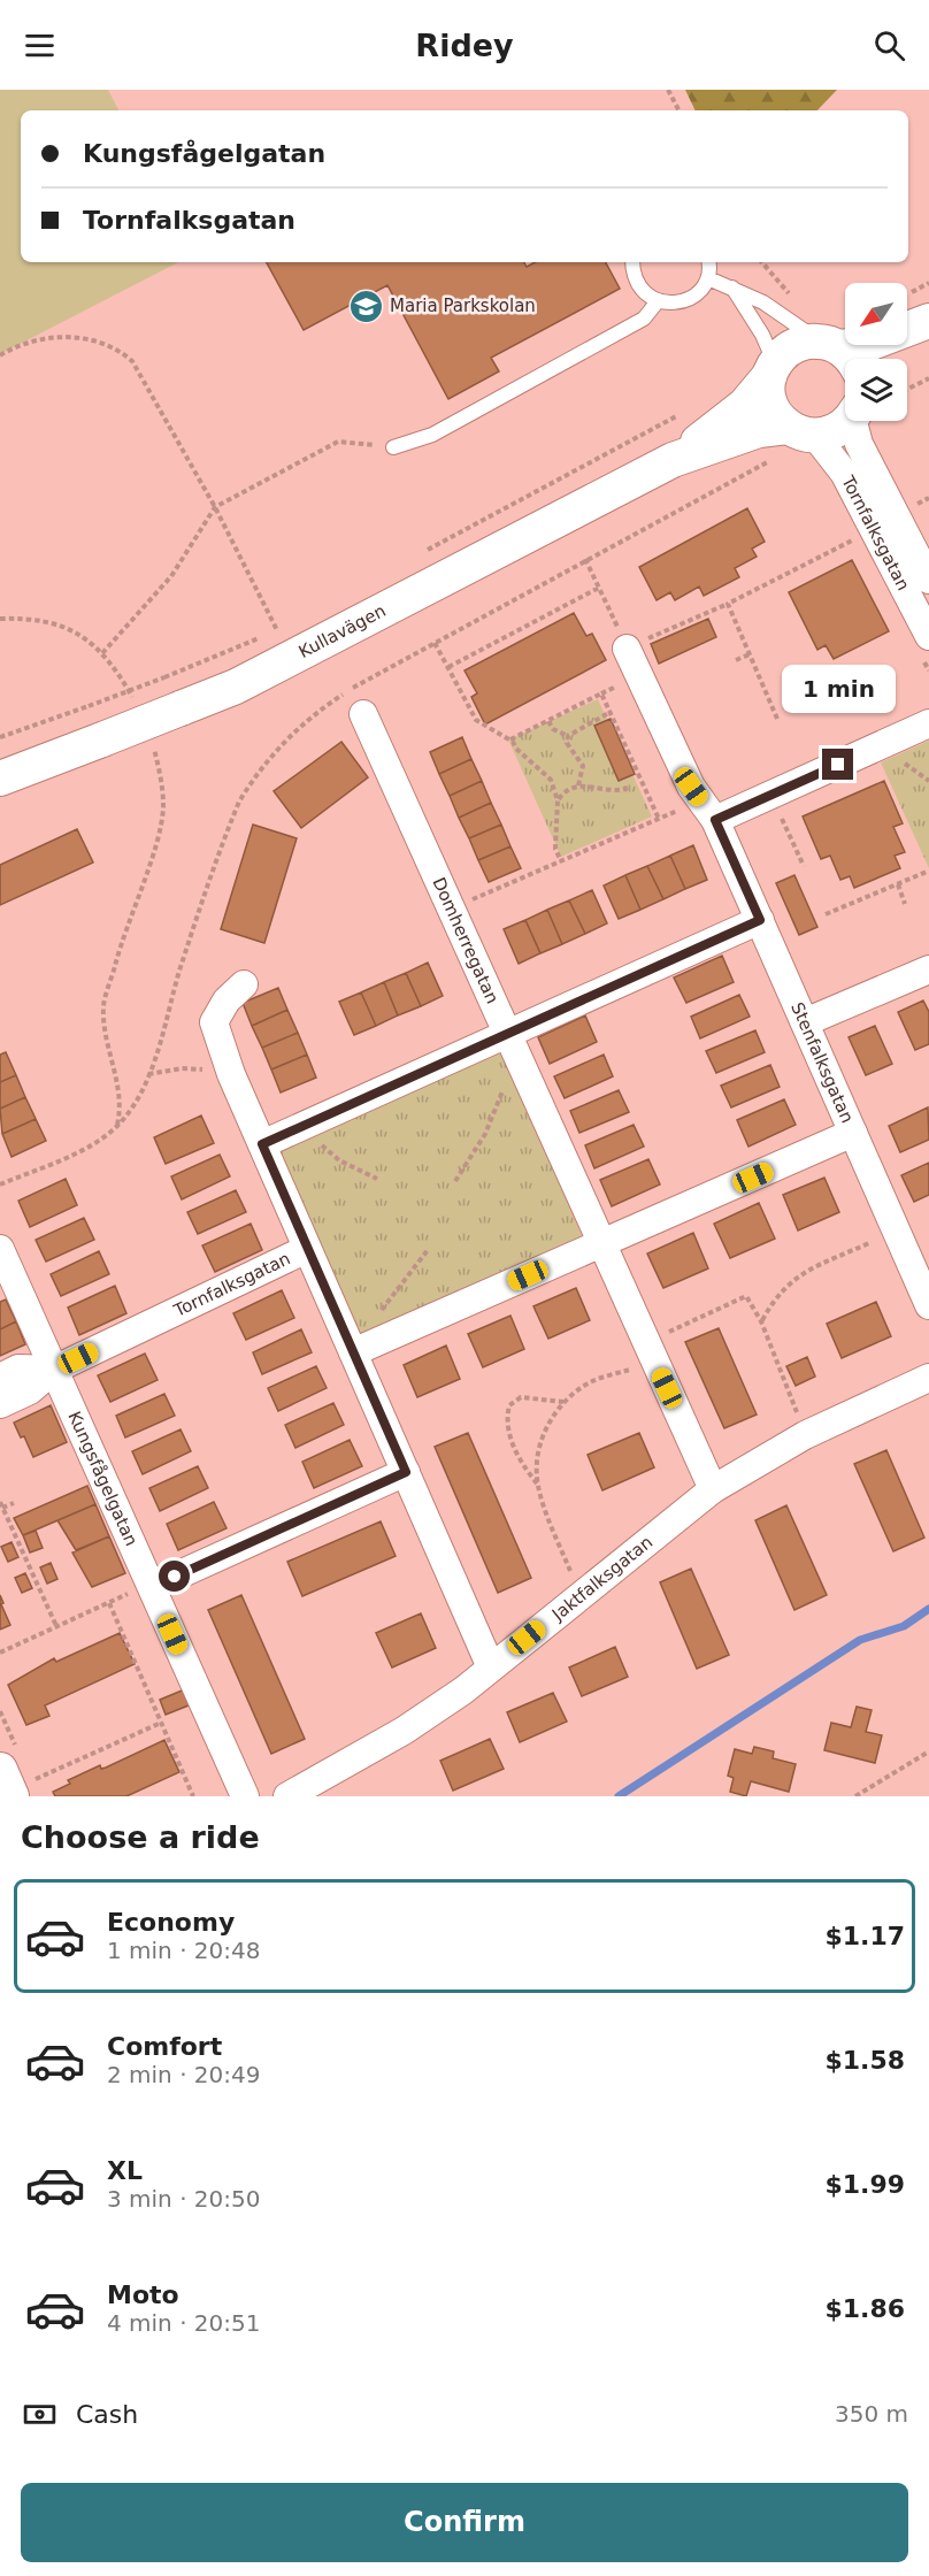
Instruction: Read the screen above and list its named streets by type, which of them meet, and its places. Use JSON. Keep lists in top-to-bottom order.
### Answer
{
  "streets": {
    "street": [
      "Tornfalksgatan",
      "Kullavägen",
      "Domherregatan",
      "Stenfalksgatan",
      "Kungsfågelgatan",
      "Jaktfalksgatan"
    ]
  },
  "crossings": [
    ["Tornfalksgatan", "Kullavägen"],
    ["Tornfalksgatan", "Kungsfågelgatan"],
    ["Domherregatan", "Jaktfalksgatan"]
  ],
  "places": {
    "school or university": ["Maria Parkskolan"]
  },
  "north": "bottom left",
  "page": {
    "header": "Ridey",
    "banner": ["Kungsfågelgatan", "Tornfalksgatan"],
    "bubble": "1 min",
    "heading": "Choose a ride",
    "list": [
      {
        "name": "Economy",
        "note": "1 min · 20:48",
        "value": "$1.17"
      },
      {
        "name": "Comfort",
        "note": "2 min · 20:49",
        "value": "$1.58"
      },
      {
        "name": "XL",
        "note": "3 min · 20:50",
        "value": "$1.99"
      },
      {
        "name": "Moto",
        "note": "4 min · 20:51",
        "value": "$1.86"
      }
    ],
    "pay": ["Cash", "350 m"],
    "buttons": "Confirm"
  }
}
